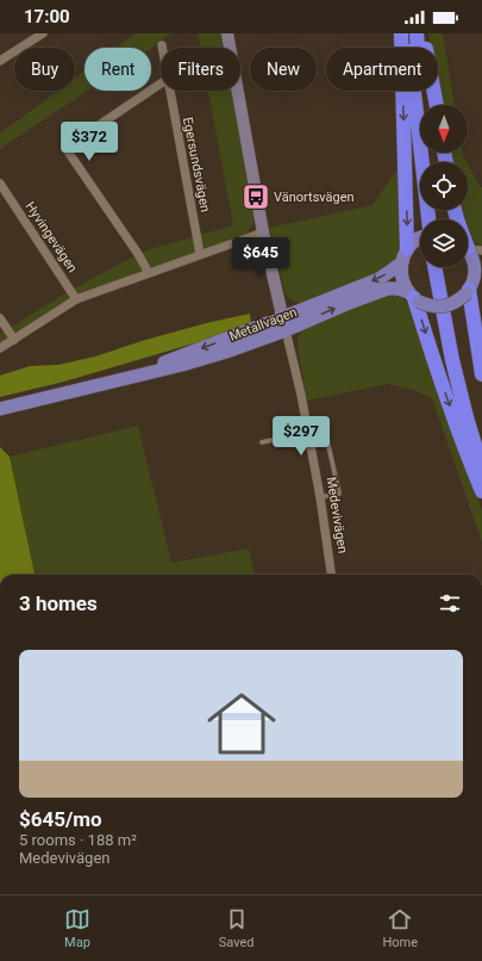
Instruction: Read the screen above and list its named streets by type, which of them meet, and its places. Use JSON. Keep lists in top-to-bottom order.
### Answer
{
  "streets": {
    "main road": ["Metallvägen"],
    "street": ["Egersundsvägen", "Hyvingevägen", "Medevivägen"]
  },
  "crossings": [
    ["Metallvägen", "Medevivägen"]
  ],
  "places": {
    "bus stop": ["Vänortsvägen"]
  },
  "north": "bottom",
  "page": {
    "status": "17:00",
    "chip": [
      "Buy",
      "Rent",
      "Filters",
      "New",
      "Apartment"
    ],
    "price": ["$372", "$645", "$297"],
    "heading": "3 homes",
    "list": [
      {
        "name": "$645/mo",
        "note": "5 rooms · 188 m² · Medevivägen"
      }
    ],
    "tabs": ["Map", "Saved", "Home"]
  }
}
